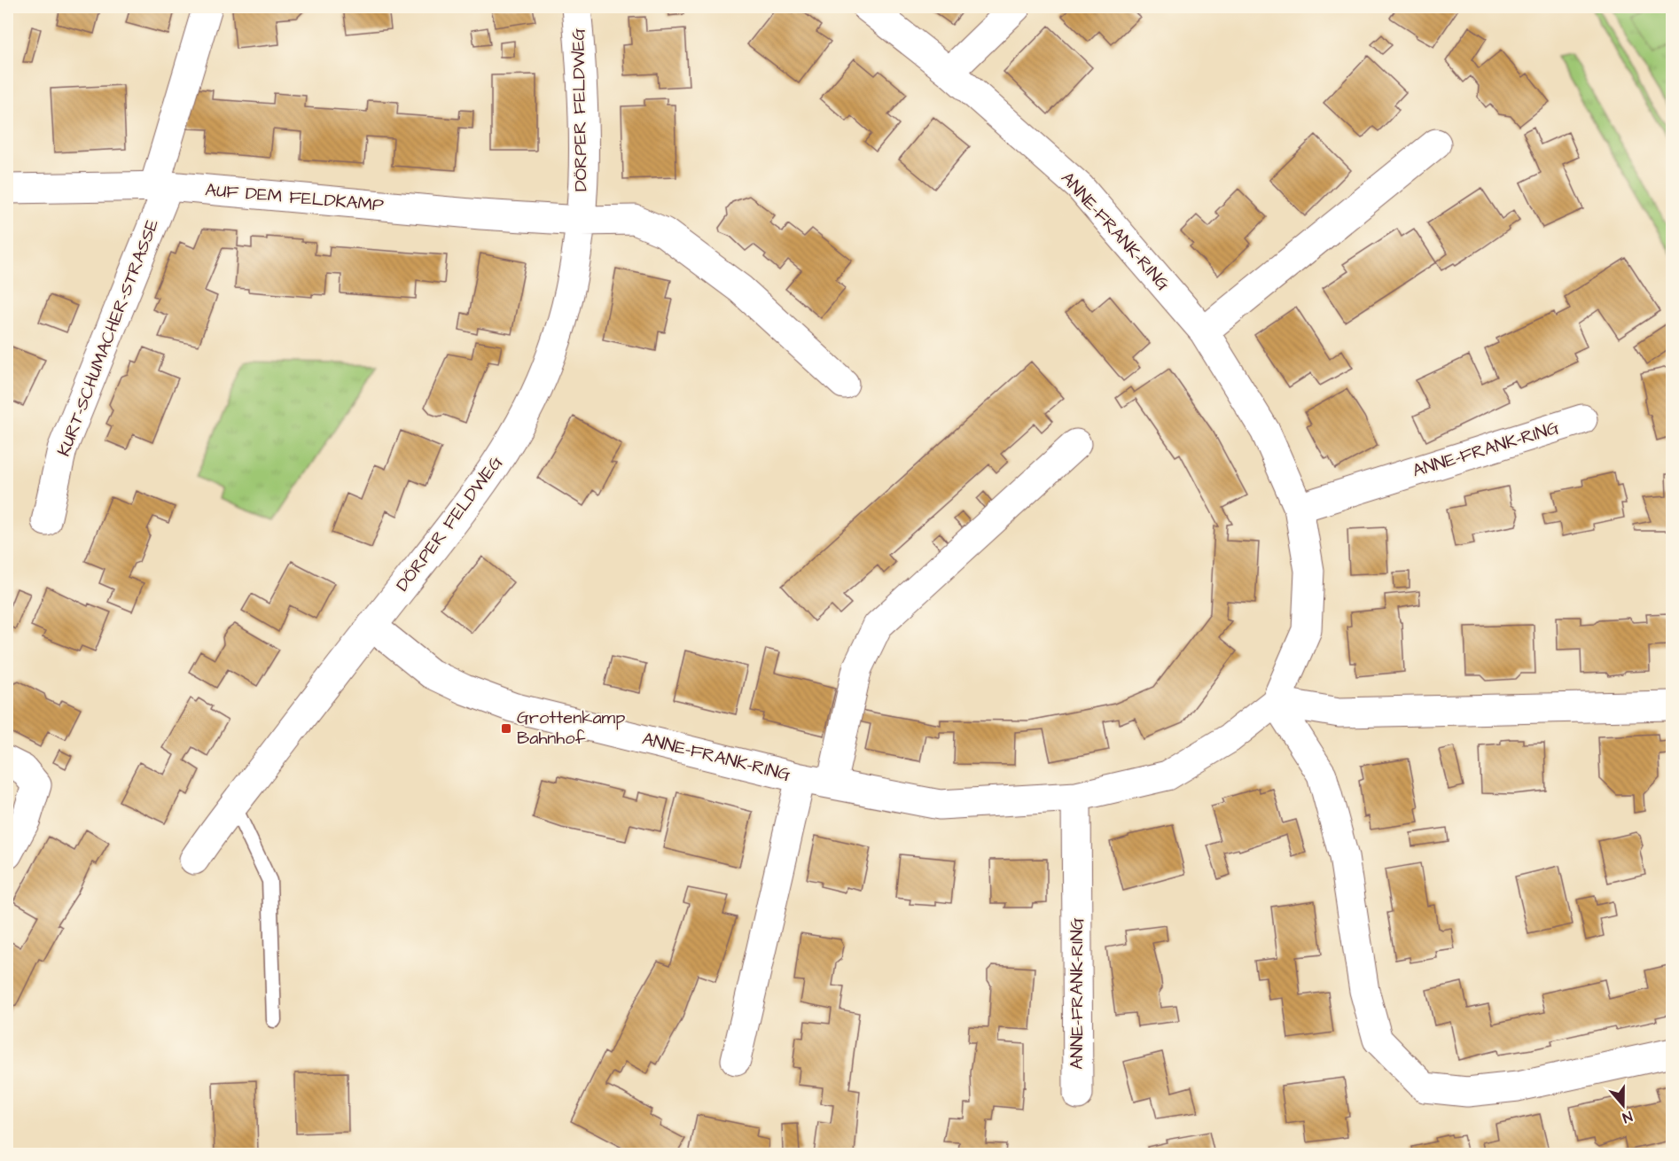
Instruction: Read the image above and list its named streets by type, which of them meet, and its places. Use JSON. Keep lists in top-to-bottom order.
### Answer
{
  "streets": {
    "street": [
      "DÖRPER FELDWEG",
      "AUF DEM FELDKAMP",
      "ANNE-FRANK-RING",
      "KURT-SCHUMACHER-STRASSE"
    ]
  },
  "crossings": [
    ["DÖRPER FELDWEG", "AUF DEM FELDKAMP"],
    ["DÖRPER FELDWEG", "ANNE-FRANK-RING"],
    ["AUF DEM FELDKAMP", "KURT-SCHUMACHER-STRASSE"]
  ],
  "places": {
    "transit": ["Grottenkamp Bahnhof"]
  },
  "north": "bottom"
}
